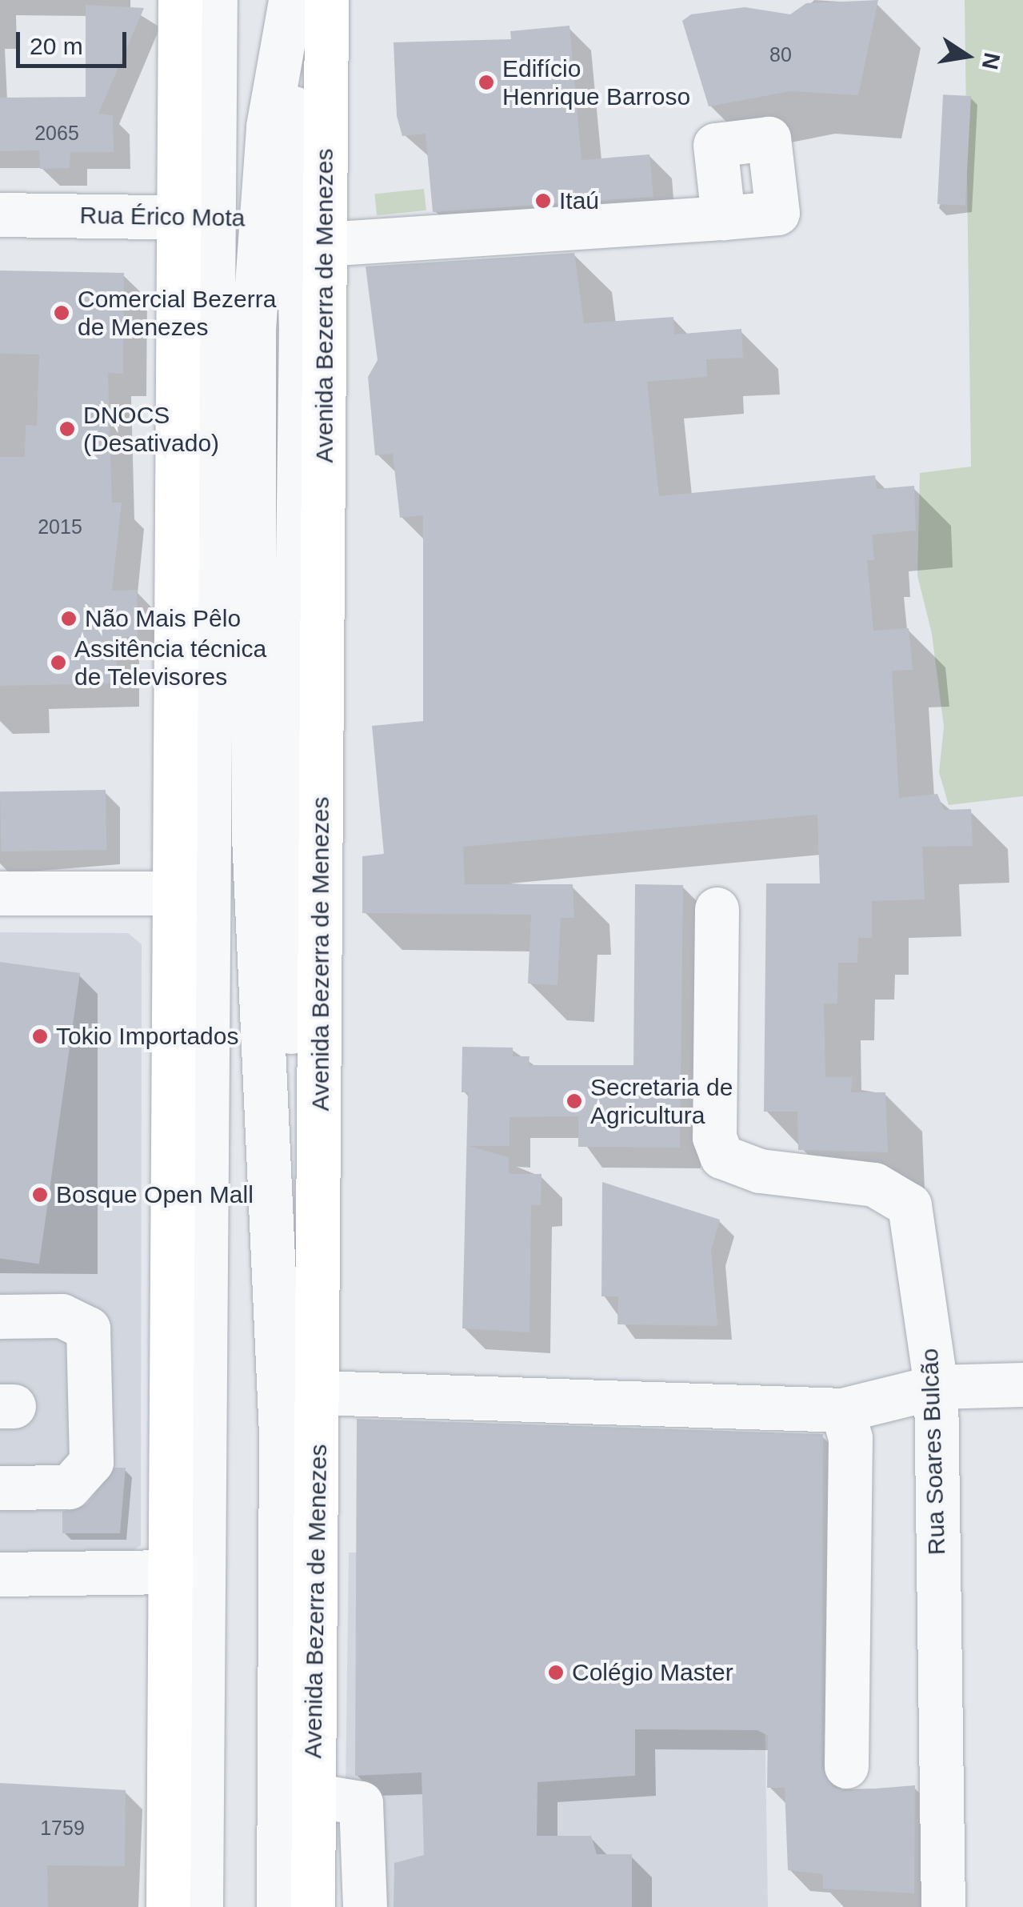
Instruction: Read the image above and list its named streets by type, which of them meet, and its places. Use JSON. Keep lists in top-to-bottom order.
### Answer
{
  "streets": {
    "main road": ["Avenida Bezerra de Menezes"],
    "street": ["Rua Érico Mota", "Rua Soares Bulcão"]
  },
  "crossings": [
    ["Rua Érico Mota", "Avenida Bezerra de Menezes"]
  ],
  "places": [
    "Edifício Henrique Barroso",
    "Itaú",
    "Comercial Bezerra de Menezes",
    "DNOCS (Desativado)",
    "Não Mais Pêlo",
    "Assitência técnica de Televisores",
    "Tokio Importados",
    "Secretaria de Agricultura",
    "Bosque Open Mall",
    "Colégio Master"
  ],
  "house_numbers": [
    "80",
    "2065",
    "2015",
    "1759"
  ],
  "scale_bar": "20 m",
  "north": "right"
}
